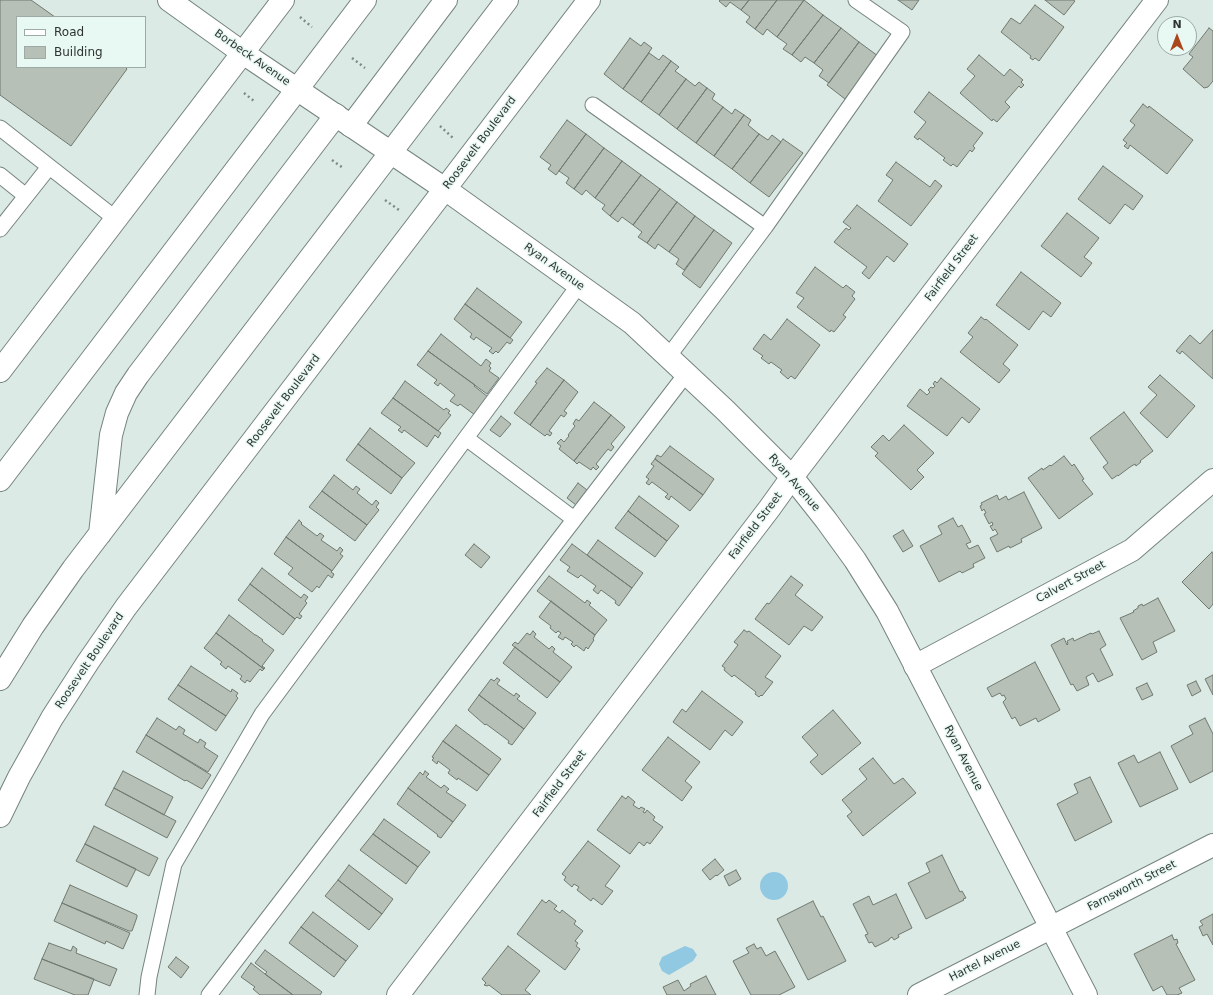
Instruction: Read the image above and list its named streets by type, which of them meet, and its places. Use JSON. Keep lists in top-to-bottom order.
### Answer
{
  "streets": {
    "main road": [
      "Borbeck Avenue",
      "Roosevelt Boulevard",
      "Ryan Avenue",
      "Fairfield Street",
      "Calvert Street",
      "Farnsworth Street",
      "Hartel Avenue"
    ]
  },
  "crossings": [
    ["Borbeck Avenue", "Ryan Avenue"],
    ["Roosevelt Boulevard", "Ryan Avenue"],
    ["Ryan Avenue", "Fairfield Street"],
    ["Ryan Avenue", "Calvert Street"],
    ["Ryan Avenue", "Farnsworth Street"],
    ["Ryan Avenue", "Hartel Avenue"],
    ["Farnsworth Street", "Hartel Avenue"]
  ],
  "legend": ["Road", "Building"],
  "north": "top"
}
